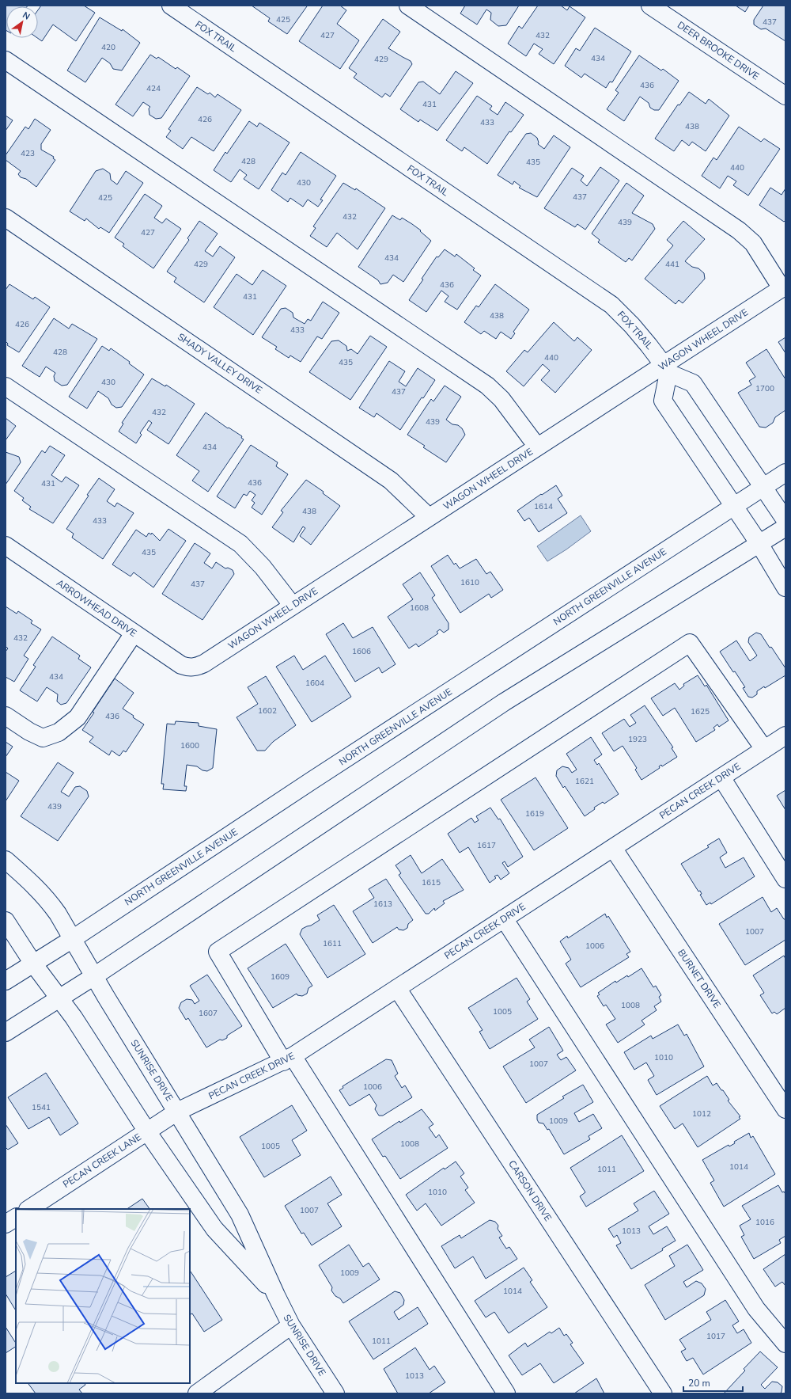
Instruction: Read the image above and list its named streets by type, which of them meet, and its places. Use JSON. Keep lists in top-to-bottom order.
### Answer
{
  "streets": {
    "street": [
      "FOX TRAIL",
      "DEER BROOKE DRIVE",
      "WAGON WHEEL DRIVE",
      "SHADY VALLEY DRIVE",
      "NORTH GREENVILLE AVENUE",
      "ARROWHEAD DRIVE",
      "PECAN CREEK DRIVE",
      "BURNET DRIVE",
      "SUNRISE DRIVE",
      "PECAN CREEK LANE",
      "CARSON DRIVE"
    ]
  },
  "crossings": [
    ["FOX TRAIL", "WAGON WHEEL DRIVE"],
    ["FOX TRAIL", "NORTH GREENVILLE AVENUE"],
    ["WAGON WHEEL DRIVE", "SHADY VALLEY DRIVE"],
    ["WAGON WHEEL DRIVE", "ARROWHEAD DRIVE"],
    ["NORTH GREENVILLE AVENUE", "SUNRISE DRIVE"],
    ["PECAN CREEK DRIVE", "BURNET DRIVE"],
    ["PECAN CREEK DRIVE", "SUNRISE DRIVE"],
    ["PECAN CREEK DRIVE", "PECAN CREEK LANE"],
    ["PECAN CREEK DRIVE", "CARSON DRIVE"],
    ["SUNRISE DRIVE", "PECAN CREEK LANE"]
  ],
  "house_numbers": [
    "425",
    "437",
    "427",
    "432",
    "420",
    "434",
    "429",
    "436",
    "424",
    "431",
    "426",
    "433",
    "438",
    "423",
    "428",
    "435",
    "440",
    "430",
    "437",
    "425",
    "432",
    "439",
    "427",
    "434",
    "429",
    "441",
    "436",
    "431",
    "438",
    "426",
    "433",
    "428",
    "440",
    "435",
    "430",
    "1700",
    "437",
    "432",
    "439",
    "434",
    "436",
    "431",
    "1614",
    "438",
    "433",
    "435",
    "1610",
    "437",
    "1608",
    "432",
    "1606",
    "434",
    "1604",
    "1602",
    "1625",
    "436",
    "1923",
    "1600",
    "1621",
    "439",
    "1619",
    "1617",
    "1615",
    "1613",
    "1007",
    "1611",
    "1006",
    "1609",
    "1008",
    "1005",
    "1607",
    "1010",
    "1007",
    "1006",
    "1541",
    "1012",
    "1009",
    "1008",
    "1005",
    "1014",
    "1011",
    "1010",
    "1007",
    "1016",
    "1013",
    "1009",
    "1014",
    "1017",
    "1011",
    "1013"
  ],
  "scale_bar": "20 m",
  "north": "top right"
}
